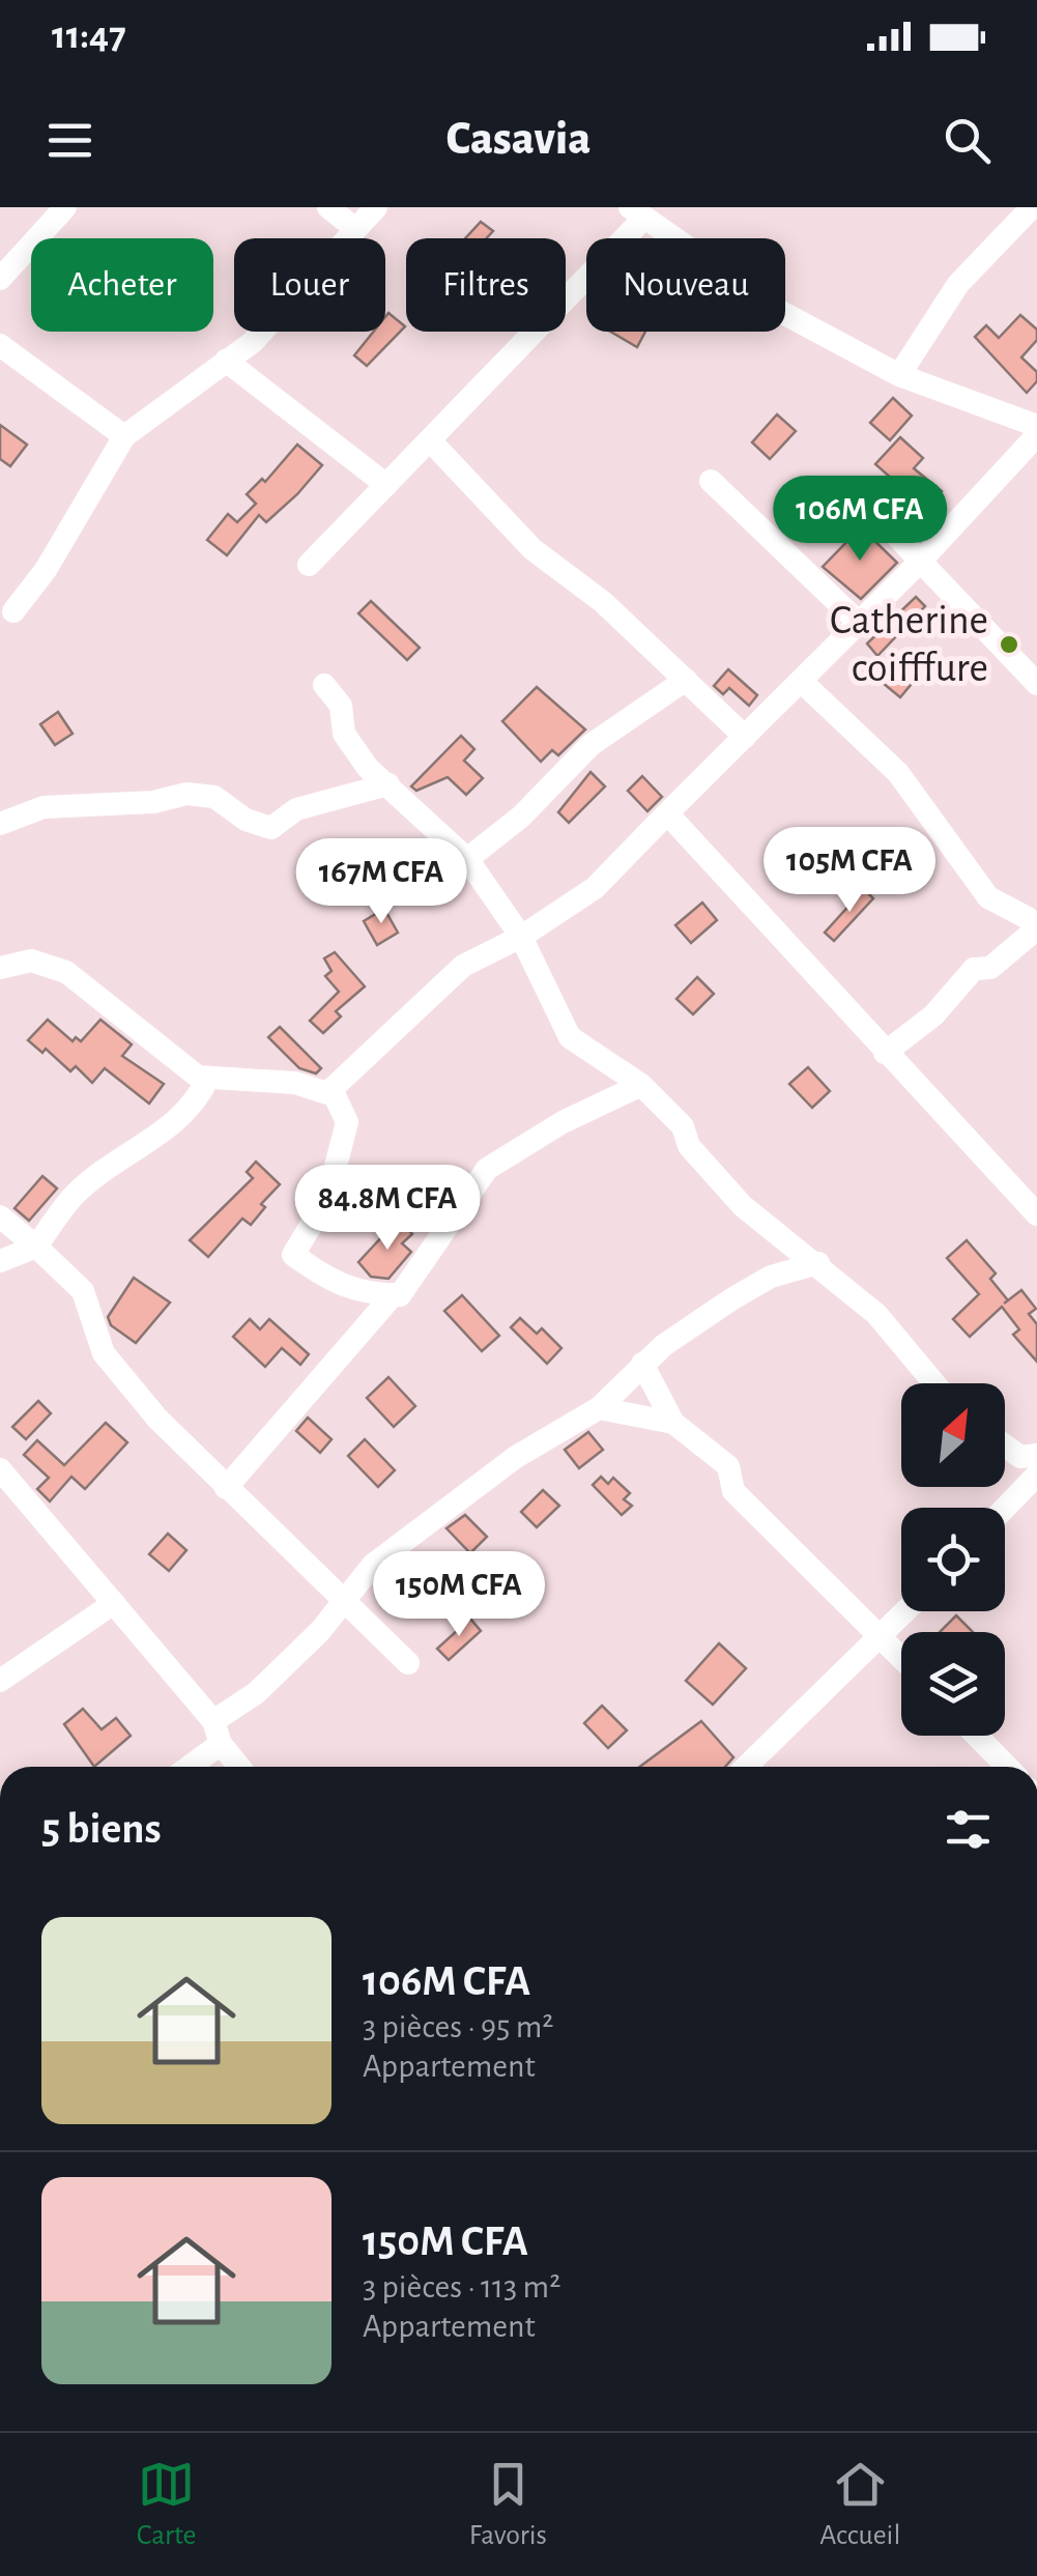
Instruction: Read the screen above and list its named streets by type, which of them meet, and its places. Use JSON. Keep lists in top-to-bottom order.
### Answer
{
  "places": ["Catherine coifffure"],
  "north": "top right",
  "page": {
    "status": "11:47",
    "header": "Casavia",
    "chip": [
      "Acheter",
      "Louer",
      "Filtres",
      "Nouveau"
    ],
    "price": [
      "106M CFA",
      "105M CFA",
      "167M CFA",
      "84.8M CFA",
      "150M CFA"
    ],
    "heading": "5 biens",
    "list": [
      {
        "name": "106M CFA",
        "note": "3 pièces · 95 m² · Appartement"
      },
      {
        "name": "150M CFA",
        "note": "3 pièces · 113 m² · Appartement"
      }
    ],
    "tabs": ["Carte", "Favoris", "Accueil"]
  }
}
